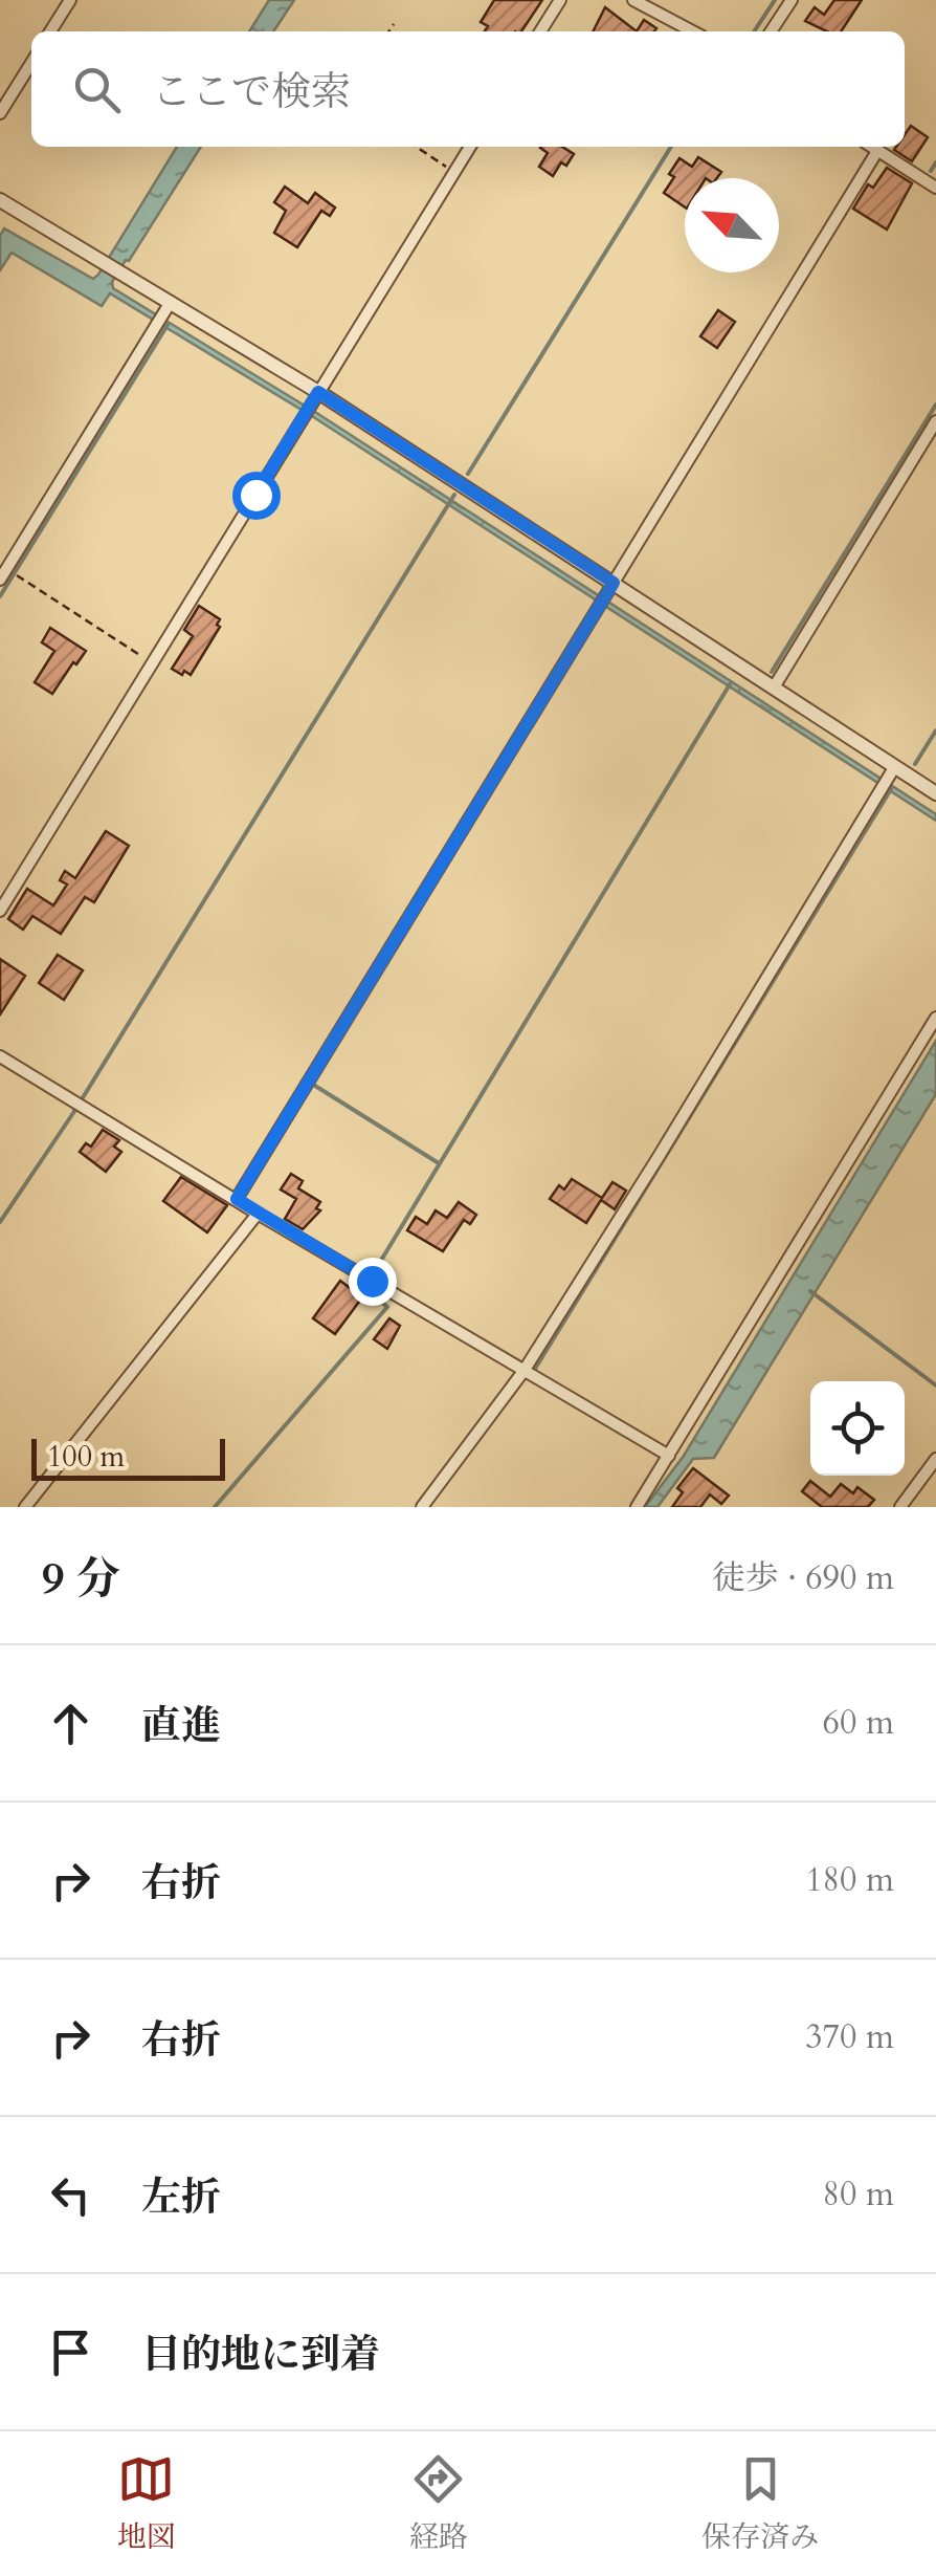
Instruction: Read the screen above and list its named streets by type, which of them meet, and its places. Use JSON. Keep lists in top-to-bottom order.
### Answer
{
  "scale_bar": "100 m",
  "north": "top left",
  "page": {
    "search": "ここで検索",
    "scale": "100 m",
    "heading": ["9 分", "徒歩 · 690 m"],
    "list": [
      ["直進", "60 m"],
      ["右折", "180 m"],
      ["右折", "370 m"],
      ["左折", "80 m"],
      "目的地に到着"
    ],
    "nav": ["地図", "経路", "保存済み"]
  }
}
